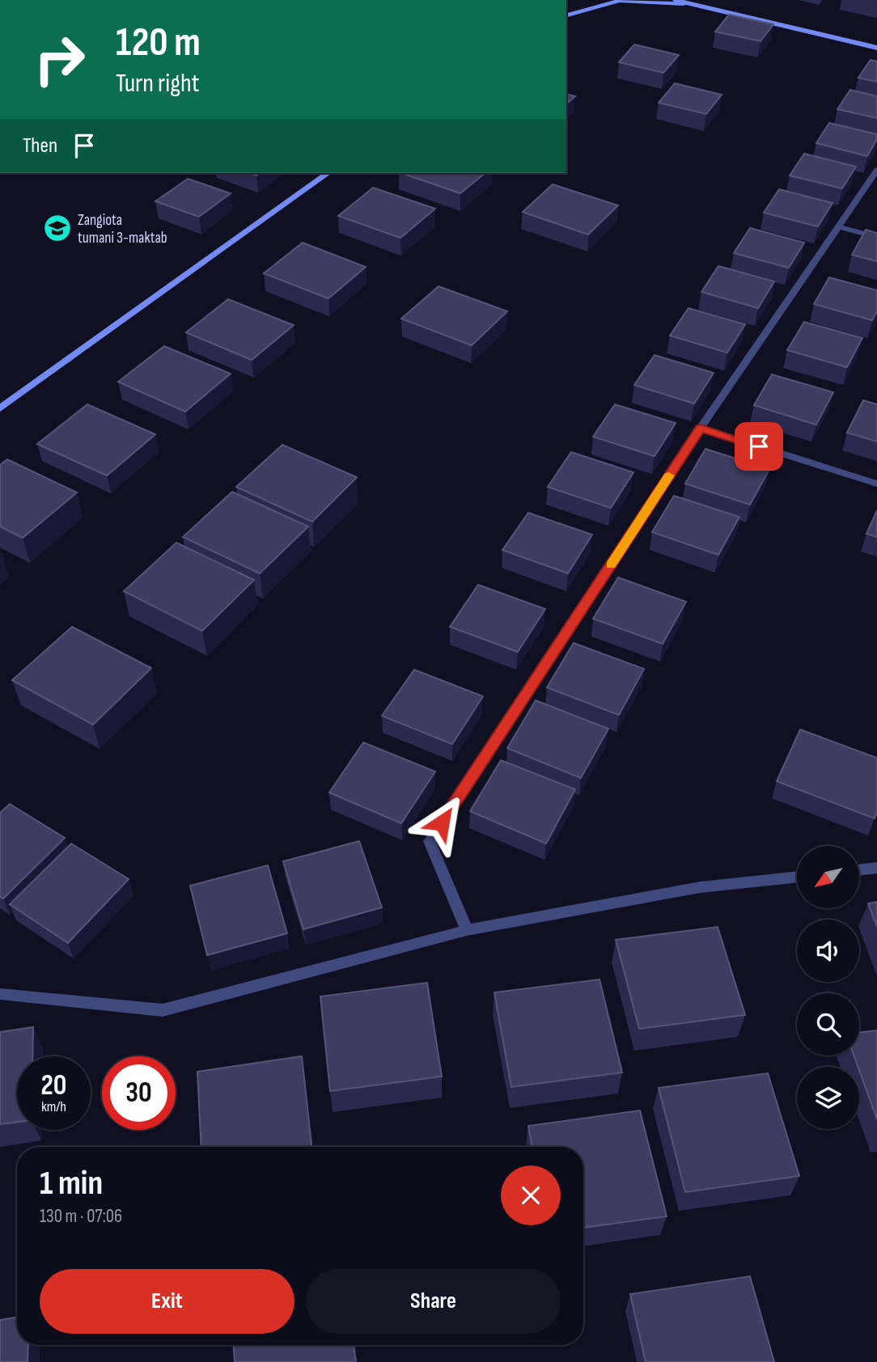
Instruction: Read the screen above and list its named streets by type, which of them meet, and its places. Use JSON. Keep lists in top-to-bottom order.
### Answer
{
  "places": {
    "school or university": ["Zangiota tumani 3-maktab"]
  },
  "north": "bottom left",
  "page": {
    "turn": ["120 m", "Turn right"],
    "then": "Then",
    "speed": "20 km/h",
    "limit": "30",
    "heading": ["1 min", "130 m · 07:06"],
    "buttons": ["Exit", "Share"]
  }
}
